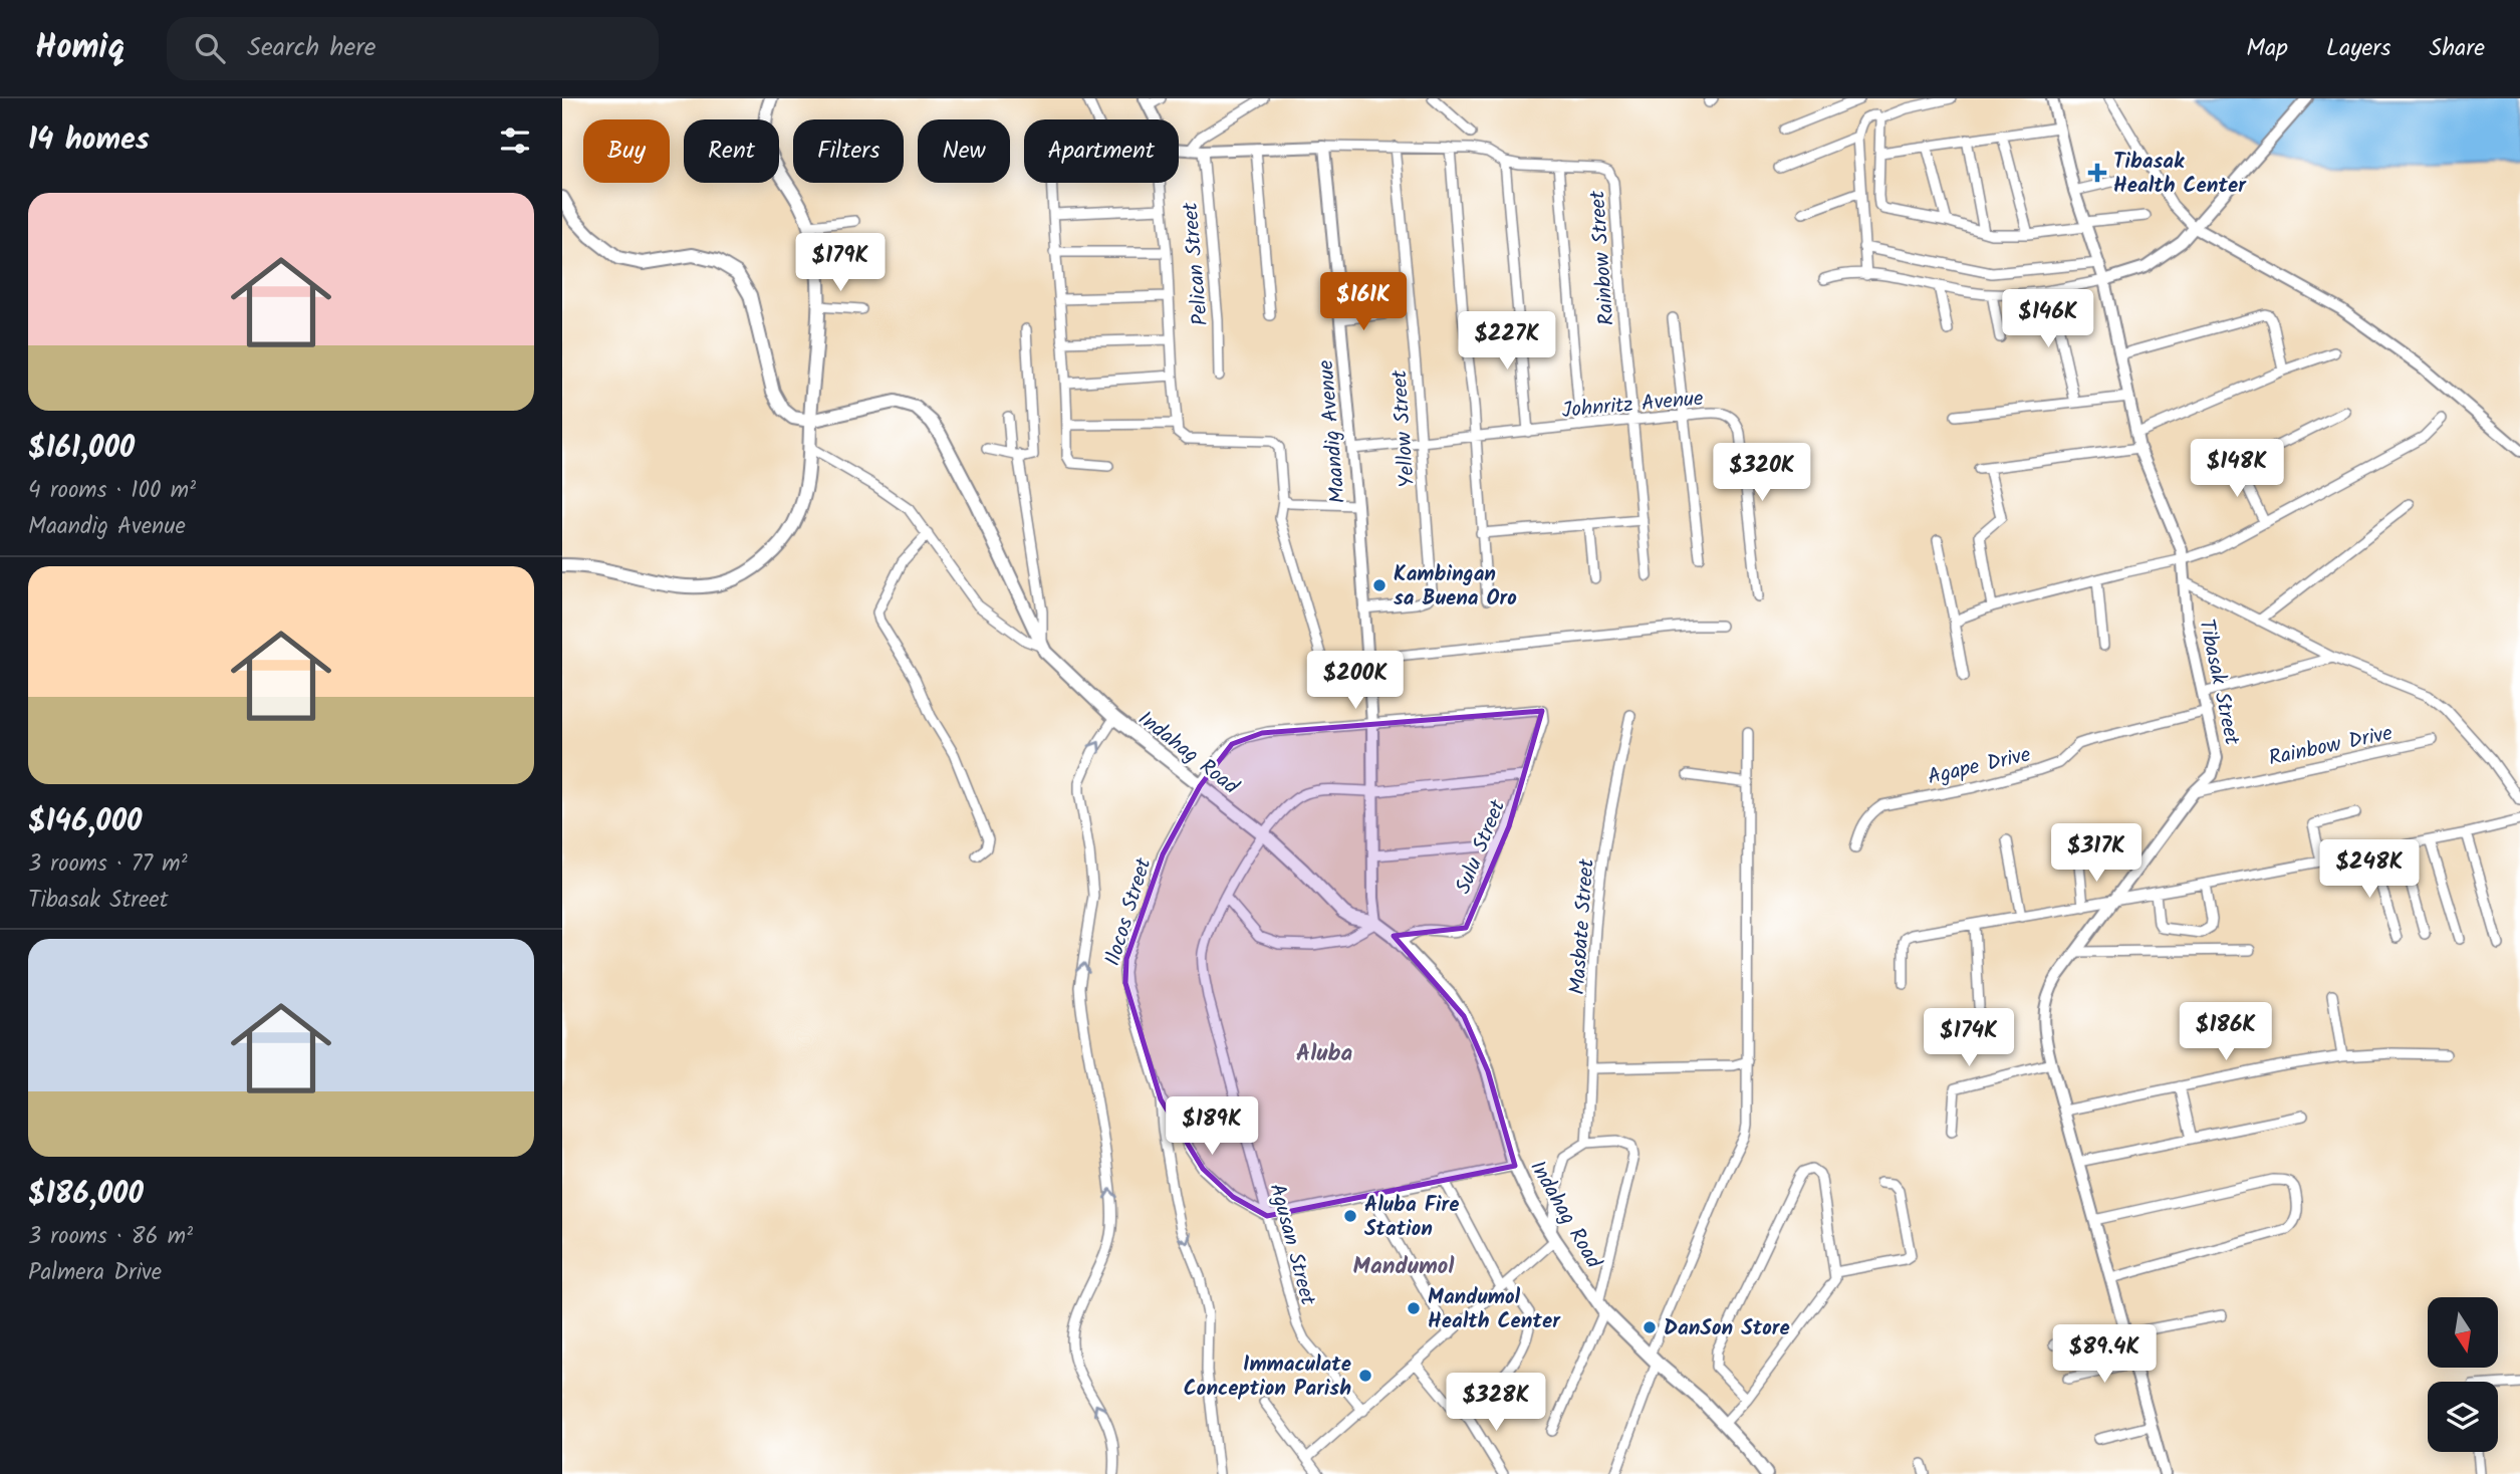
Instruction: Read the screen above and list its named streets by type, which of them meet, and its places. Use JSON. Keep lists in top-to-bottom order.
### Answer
{
  "streets": {
    "main road": ["Indahag Road"],
    "street": [
      "Rainbow Street",
      "Pelican Street",
      "Johnritz Avenue",
      "Yellow Street",
      "Maandig Avenue",
      "Tibasak Street",
      "Rainbow Drive",
      "Agape Drive",
      "Sulu Street",
      "Ilocos Street",
      "Masbate Street",
      "Agusan Street"
    ]
  },
  "crossings": [
    ["Rainbow Street", "Johnritz Avenue"],
    ["Rainbow Street", "Yellow Street"],
    ["Rainbow Street", "Maandig Avenue"],
    ["Johnritz Avenue", "Yellow Street"],
    ["Johnritz Avenue", "Maandig Avenue"],
    ["Yellow Street", "Maandig Avenue"],
    ["Maandig Avenue", "Indahag Road"],
    ["Maandig Avenue", "Ilocos Street"],
    ["Maandig Avenue", "Agusan Street"],
    ["Tibasak Street", "Rainbow Drive"],
    ["Tibasak Street", "Agape Drive"],
    ["Indahag Road", "Sulu Street"],
    ["Indahag Road", "Ilocos Street"],
    ["Indahag Road", "Agusan Street"],
    ["Sulu Street", "Ilocos Street"],
    ["Sulu Street", "Agusan Street"],
    ["Ilocos Street", "Agusan Street"]
  ],
  "districts": ["Aluba", "Mandumol"],
  "places": {
    "health": ["Tibasak Health Center"],
    "other": [
      "Kambingan sa Buena Oro",
      "Aluba Fire Station",
      "Mandumol Health Center",
      "DanSon Store",
      "Immaculate Conception Parish"
    ]
  },
  "north": "bottom",
  "page": {
    "header": "Homiq",
    "search": "Search here",
    "nav": ["Map", "Layers", "Share"],
    "heading": "14 homes",
    "chip": [
      "Buy",
      "Rent",
      "Filters",
      "New",
      "Apartment"
    ],
    "list": [
      {
        "name": "$161,000",
        "note": "4 rooms · 100 m² · Maandig Avenue"
      },
      {
        "name": "$146,000",
        "note": "3 rooms · 77 m² · Tibasak Street"
      },
      {
        "name": "$186,000",
        "note": "3 rooms · 86 m² · Palmera Drive"
      }
    ],
    "price": [
      "$179K",
      "$161K",
      "$146K",
      "$227K",
      "$148K",
      "$320K",
      "$200K",
      "$317K",
      "$248K",
      "$186K",
      "$174K",
      "$189K",
      "$89.4K",
      "$328K"
    ]
  }
}
